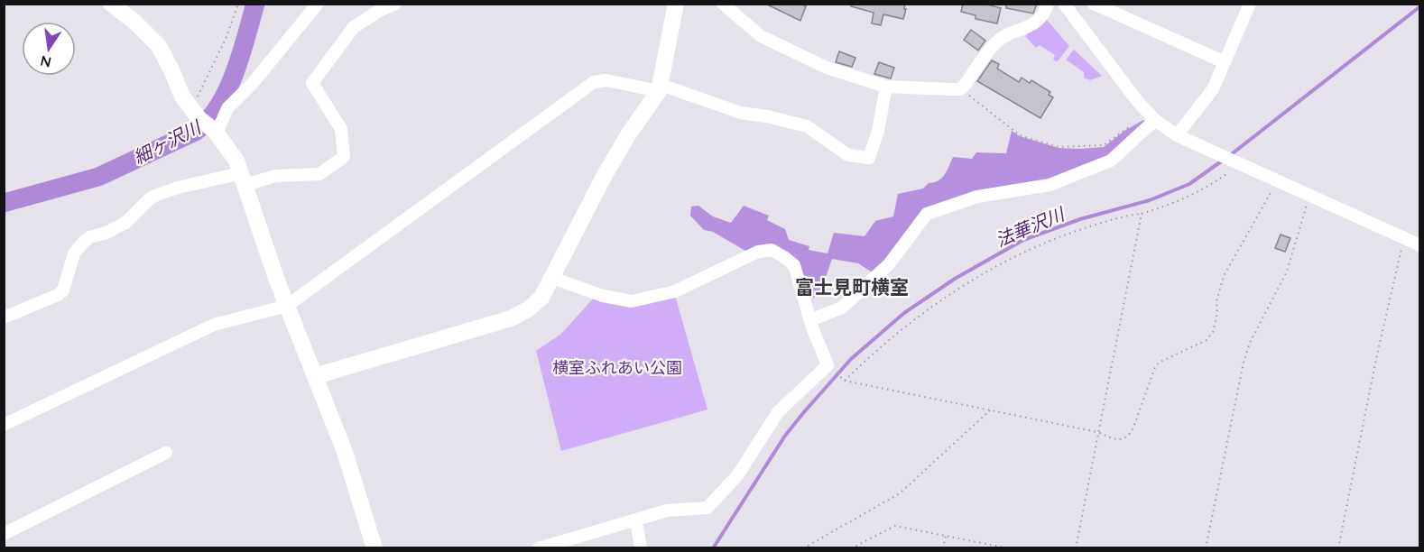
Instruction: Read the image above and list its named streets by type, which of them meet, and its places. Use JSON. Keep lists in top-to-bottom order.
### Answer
{
  "districts": ["富士見町横室"],
  "water": ["細ヶ沢川", "法華沢川"],
  "parks": ["横室ふれあい公園"],
  "north": "bottom"
}
